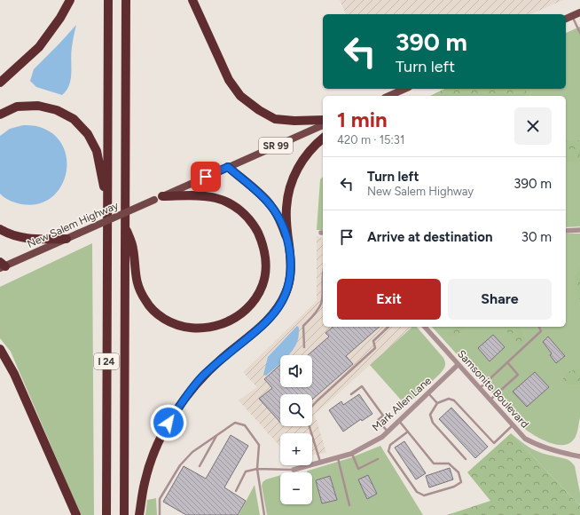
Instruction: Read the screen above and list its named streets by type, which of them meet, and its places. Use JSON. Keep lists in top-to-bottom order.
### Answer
{
  "streets": {
    "highway": ["I 24"],
    "main road": ["SR 99", "New Salem Highway"],
    "street": ["Samsonite Boulevard", "Mark Allen Lane"]
  },
  "crossings": [
    ["Samsonite Boulevard", "Mark Allen Lane"]
  ],
  "page": {
    "turn": ["390 m", "Turn left"],
    "heading": ["1 min", "420 m · 15:31"],
    "list": [
      {
        "name": "Turn left",
        "note": "New Salem Highway",
        "value": "390 m"
      },
      {
        "name": "Arrive at destination",
        "value": "30 m"
      }
    ],
    "buttons": ["Exit", "Share"],
    "map_buttons": ["+", "−"]
  }
}
